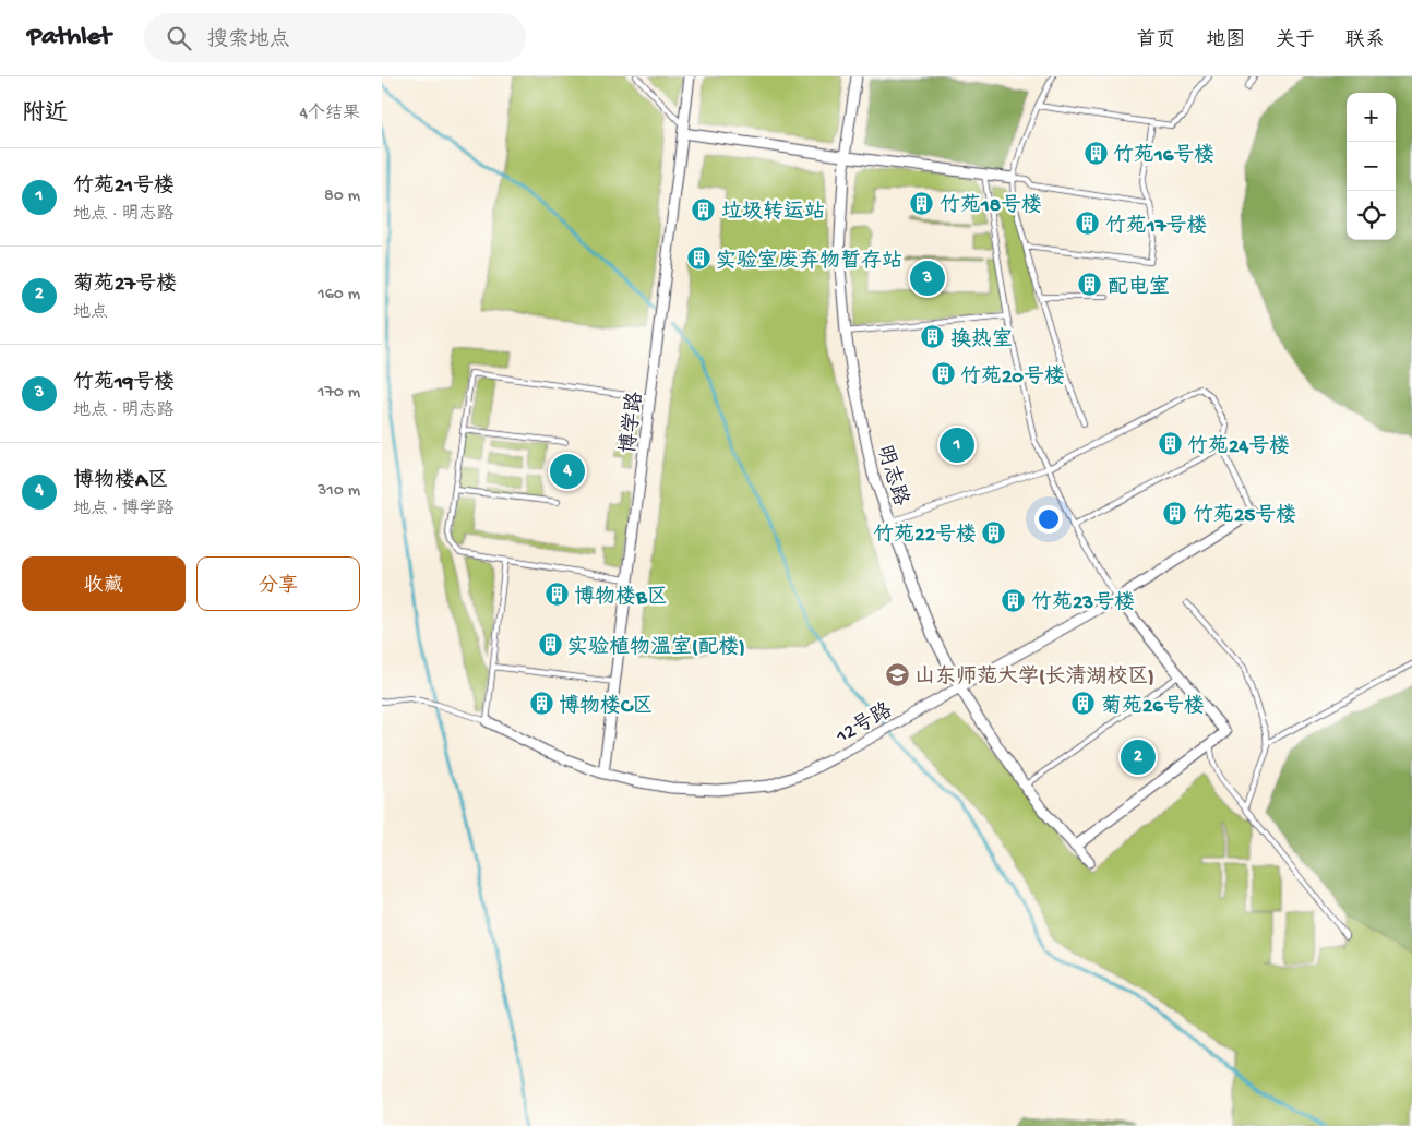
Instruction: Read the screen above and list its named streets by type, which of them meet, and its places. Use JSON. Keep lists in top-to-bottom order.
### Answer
{
  "streets": {
    "street": ["博学路", "明志路", "12号路"]
  },
  "crossings": [
    ["博学路", "12号路"],
    ["明志路", "12号路"]
  ],
  "places": {
    "building": [
      "竹苑16号楼",
      "竹苑18号楼",
      "垃圾转运站",
      "竹苑17号楼",
      "实验室废弃物暂存站",
      "配电室",
      "换热室",
      "竹苑20号楼",
      "竹苑24号楼",
      "竹苑25号楼",
      "竹苑22号楼",
      "博物楼B区",
      "竹苑23号楼",
      "实验植物温室(配楼)",
      "博物楼C区",
      "菊苑26号楼"
    ],
    "school or university": ["山东师范大学(长清湖校区)"]
  },
  "page": {
    "header": "Pathlet",
    "search": "搜索地点",
    "nav": [
      "首页",
      "地图",
      "关于",
      "联系"
    ],
    "heading": ["附近", "4个结果"],
    "map_buttons": ["+", "−"],
    "list": [
      {
        "mark": "1",
        "name": "竹苑21号楼",
        "note": "地点 · 明志路",
        "value": "80 m"
      },
      {
        "mark": "2",
        "name": "菊苑27号楼",
        "note": "地点",
        "value": "160 m"
      },
      {
        "mark": "3",
        "name": "竹苑19号楼",
        "note": "地点 · 明志路",
        "value": "170 m"
      },
      {
        "mark": "4",
        "name": "博物楼A区",
        "note": "地点 · 博学路",
        "value": "310 m"
      }
    ],
    "pins": [
      "3",
      "1",
      "4",
      "2"
    ],
    "buttons": ["收藏", "分享"]
  }
}
